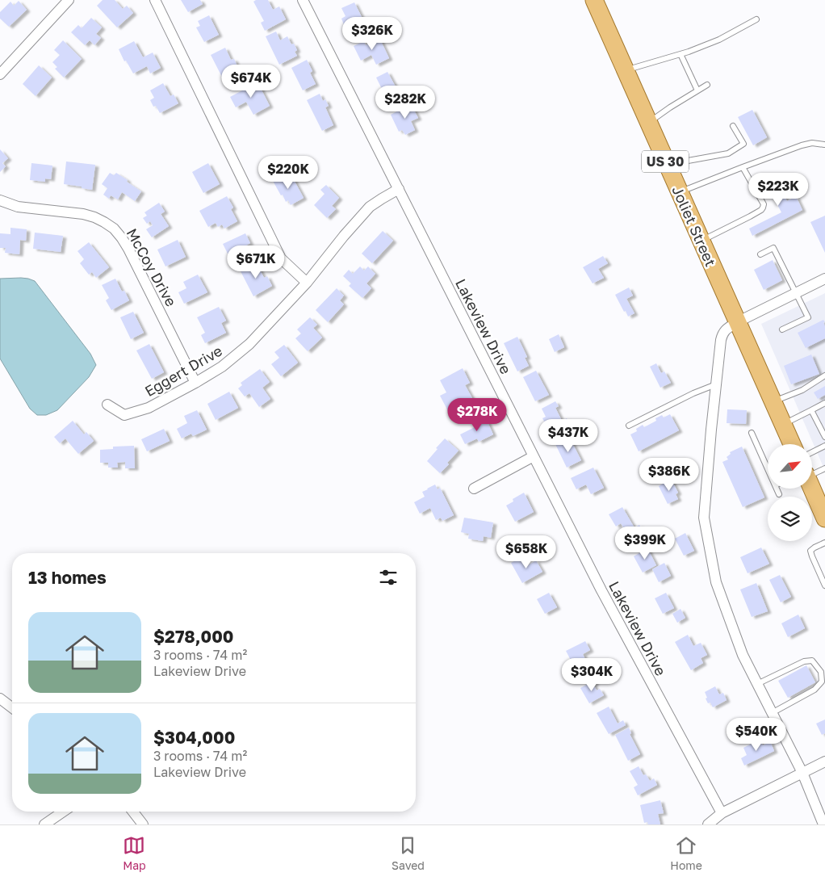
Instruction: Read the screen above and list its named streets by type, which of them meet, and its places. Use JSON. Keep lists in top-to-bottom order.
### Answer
{
  "streets": {
    "main road": ["US 30", "Joliet Street"],
    "street": ["McCoy Drive", "Lakeview Drive", "Eggert Drive"]
  },
  "crossings": [
    ["McCoy Drive", "Eggert Drive"],
    ["Lakeview Drive", "Eggert Drive"]
  ],
  "north": "top right",
  "page": {
    "price": [
      "$326K",
      "$674K",
      "$282K",
      "$220K",
      "$223K",
      "$671K",
      "$278K",
      "$437K",
      "$386K",
      "$399K",
      "$658K",
      "$304K",
      "$540K"
    ],
    "heading": "13 homes",
    "list": [
      {
        "name": "$278,000",
        "note": "3 rooms · 74 m² · Lakeview Drive"
      },
      {
        "name": "$304,000",
        "note": "3 rooms · 74 m² · Lakeview Drive"
      }
    ],
    "tabs": ["Map", "Saved", "Home"]
  }
}
